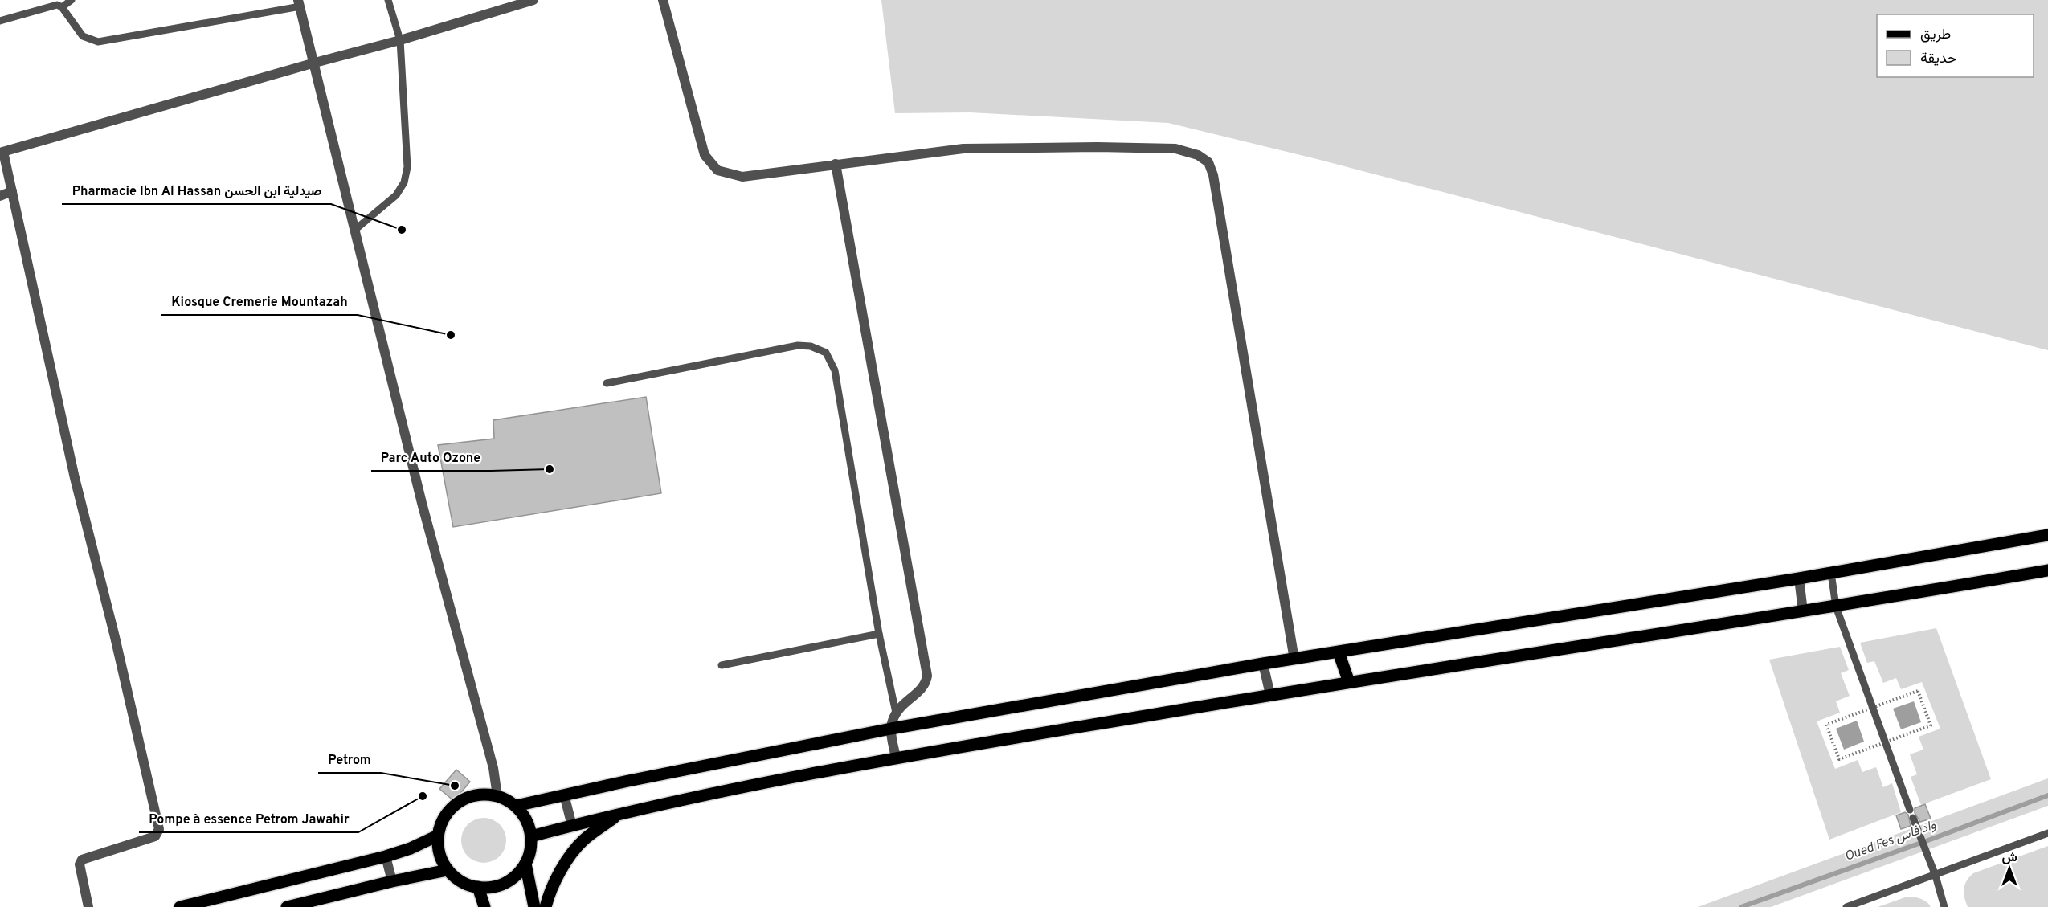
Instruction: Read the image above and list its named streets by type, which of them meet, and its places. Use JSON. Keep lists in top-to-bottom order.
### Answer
{
  "water": ["Oued Fes واد فاس"],
  "places": [
    "Pharmacie Ibn Al Hassan صيدلية ابن الحسن",
    "Kiosque Cremerie Mountazah",
    "Parc Auto Ozone",
    "Petrom",
    "Pompe à essence Petrom Jawahir"
  ],
  "legend": ["طريق", "حديقة"],
  "north": "top"
}
